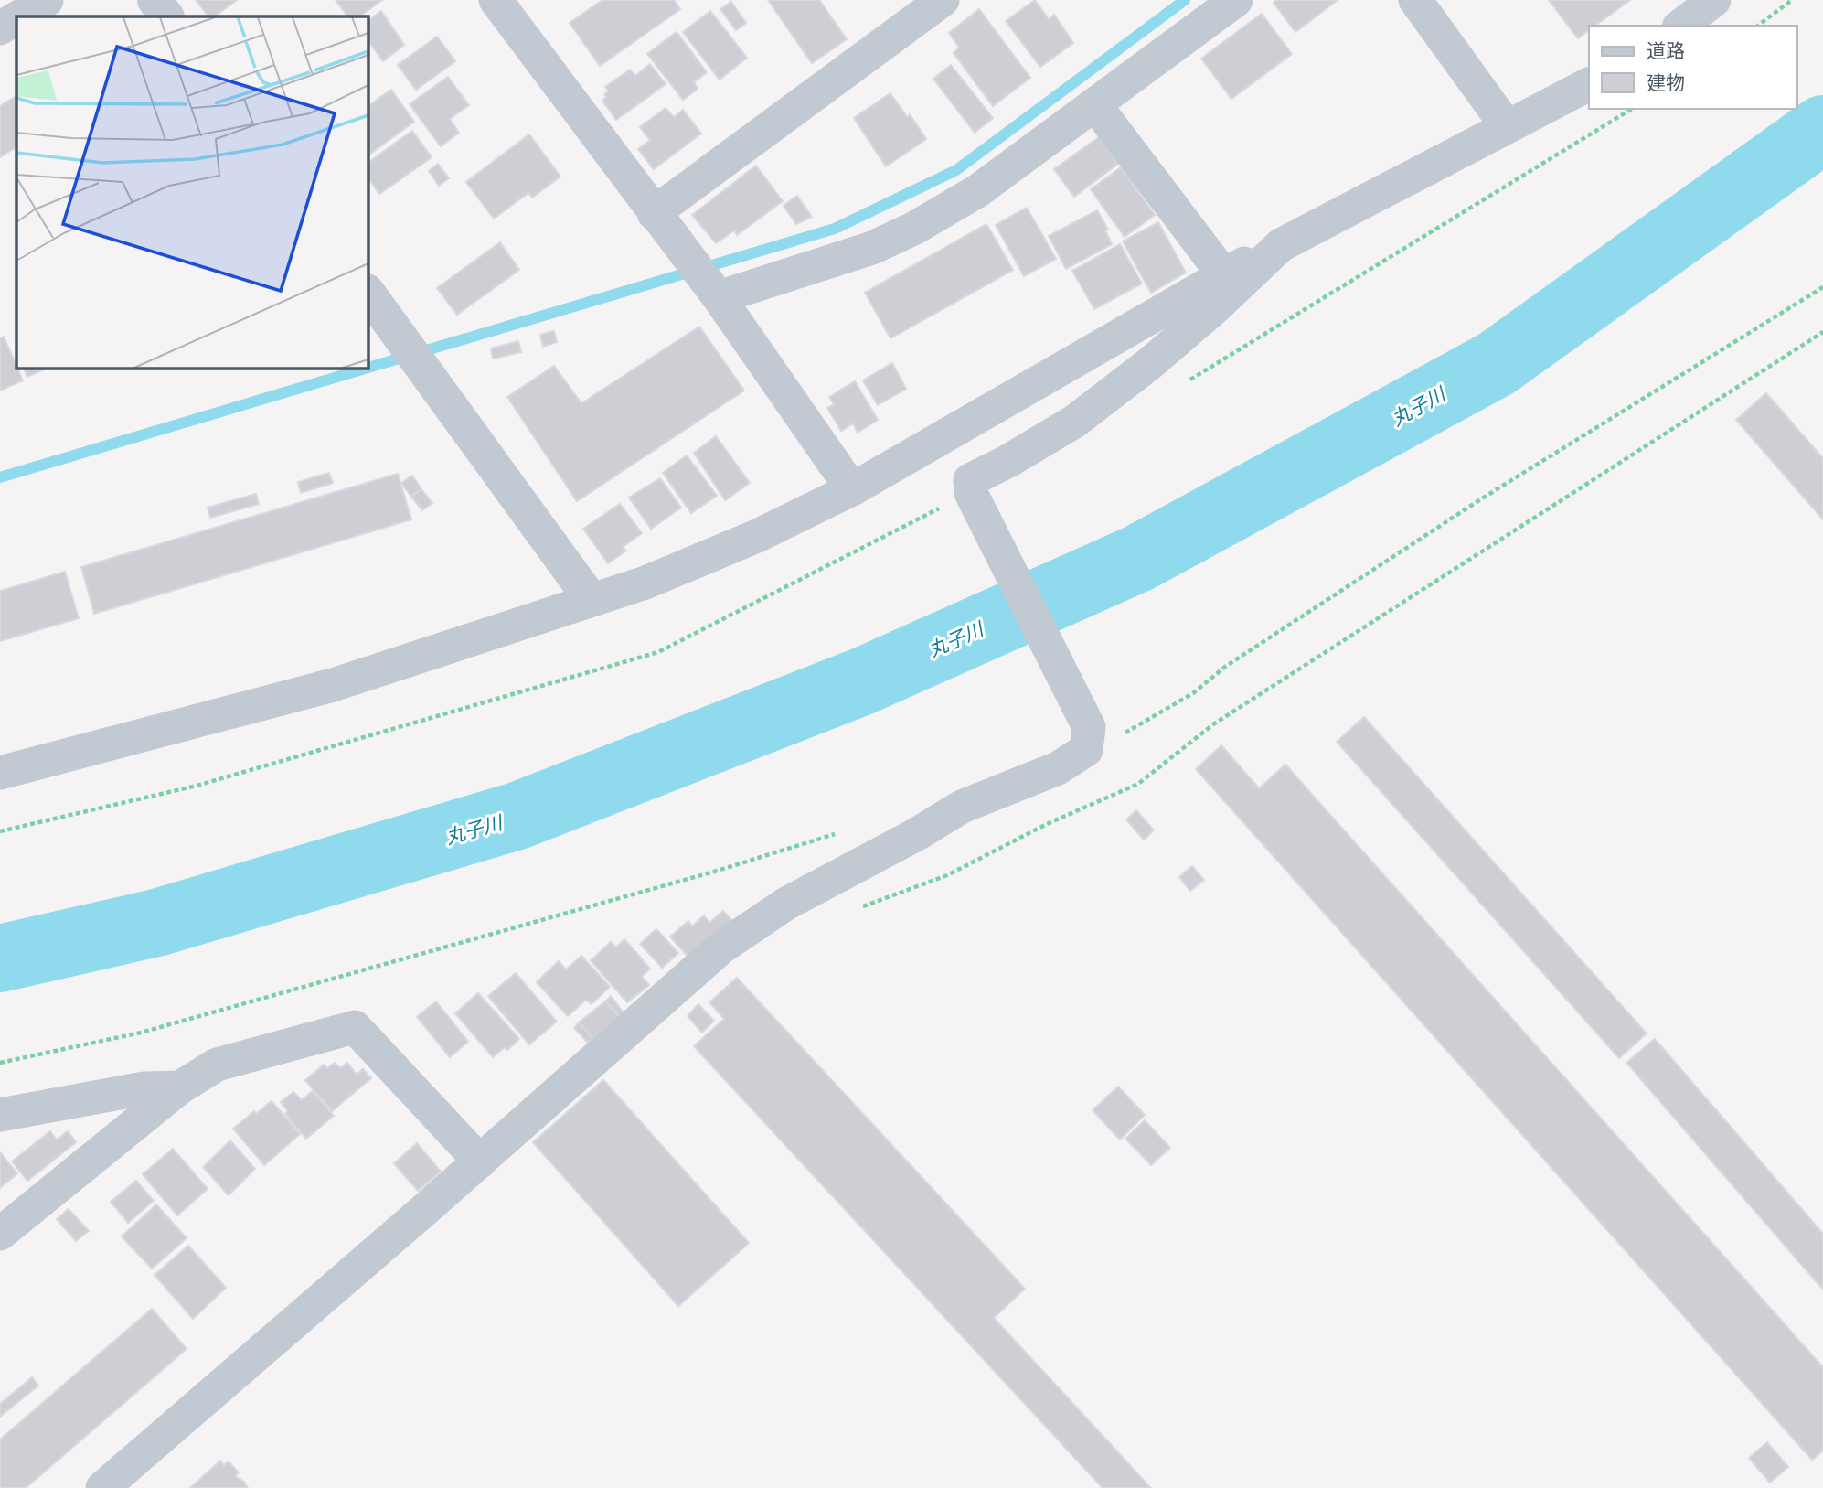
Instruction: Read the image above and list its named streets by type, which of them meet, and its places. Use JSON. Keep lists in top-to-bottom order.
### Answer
{
  "water": ["丸子川"],
  "legend": ["道路", "建物"]
}
